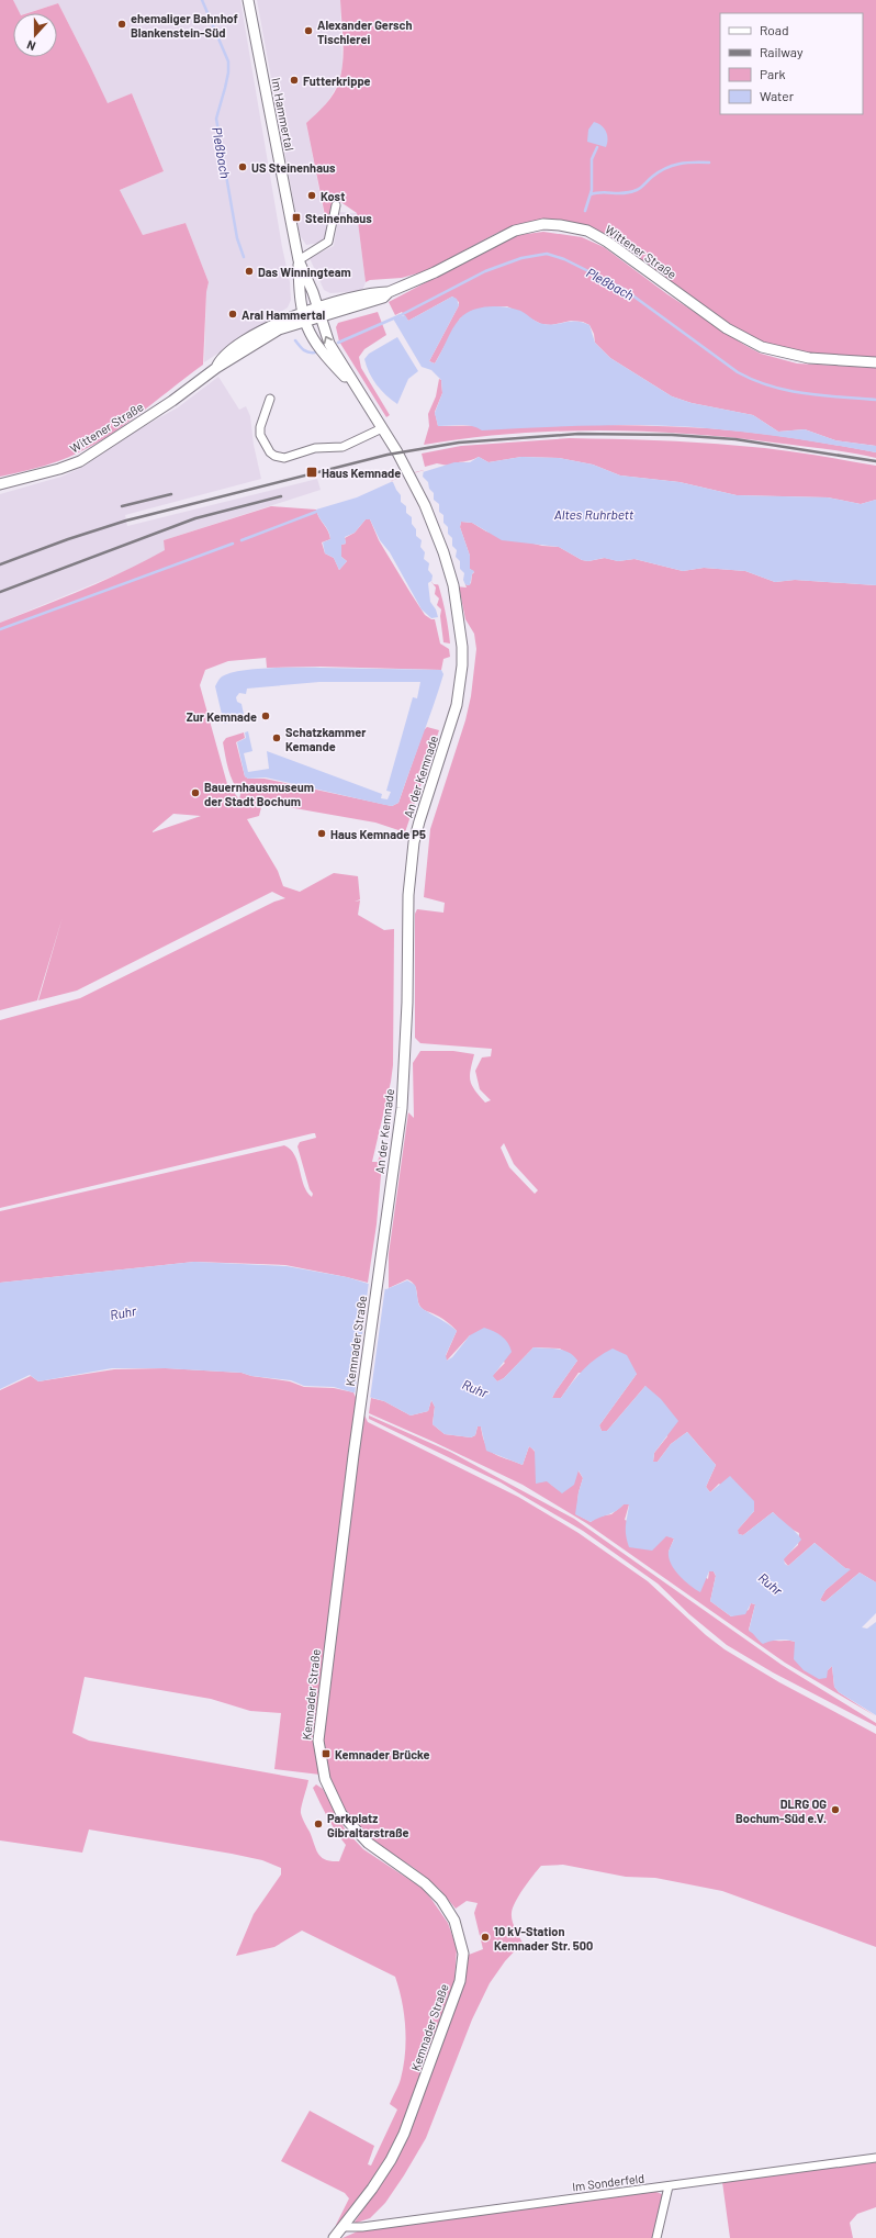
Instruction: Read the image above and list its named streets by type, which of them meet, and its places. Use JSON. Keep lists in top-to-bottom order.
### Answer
{
  "streets": {
    "main road": [
      "Im Hammertal",
      "Wittener Straße",
      "An der Kemnade",
      "Kemnader Straße"
    ],
    "street": ["Im Sonderfeld"]
  },
  "crossings": [
    ["Im Hammertal", "Wittener Straße"],
    ["Im Hammertal", "An der Kemnade"],
    ["Wittener Straße", "An der Kemnade"],
    ["An der Kemnade", "Kemnader Straße"],
    ["Kemnader Straße", "Im Sonderfeld"]
  ],
  "water": ["Pleßbach", "Altes Ruhrbett", "Ruhr"],
  "places": {
    "other": [
      "ehemaliger Bahnhof Blankenstein-Süd",
      "Alexander Gersch Tischlerei",
      "Futterkrippe",
      "US Steinenhaus",
      "Kost",
      "Das Winningteam",
      "Aral Hammertal",
      "Zur Kemnade",
      "Schatzkammer Kemande",
      "Bauernhausmuseum der Stadt Bochum",
      "Haus Kemnade P5",
      "DLRG OG Bochum-Süd e.V.",
      "Parkplatz Gibraltarstraße",
      "10 kV-Station Kemnader Str. 500"
    ],
    "transit": ["Steinenhaus", "Haus Kemnade", "Kemnader Brücke"]
  },
  "legend": [
    "Road",
    "Railway",
    "Park",
    "Water"
  ],
  "north": "bottom"
}
